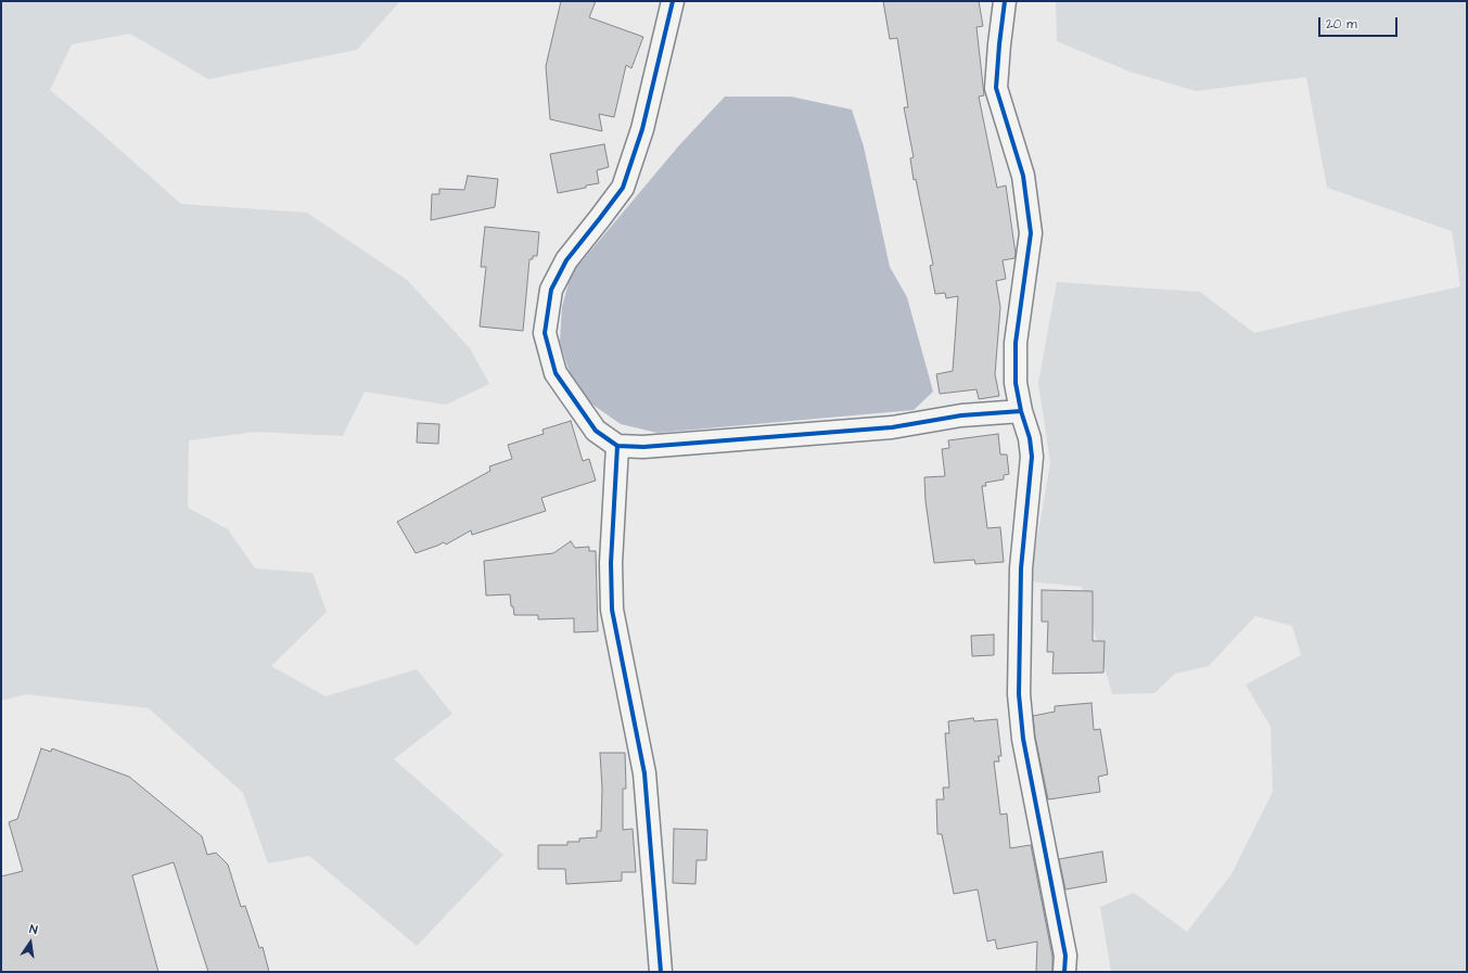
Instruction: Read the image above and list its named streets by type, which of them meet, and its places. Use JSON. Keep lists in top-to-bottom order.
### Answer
{
  "scale_bar": "20 m",
  "north": "top"
}
